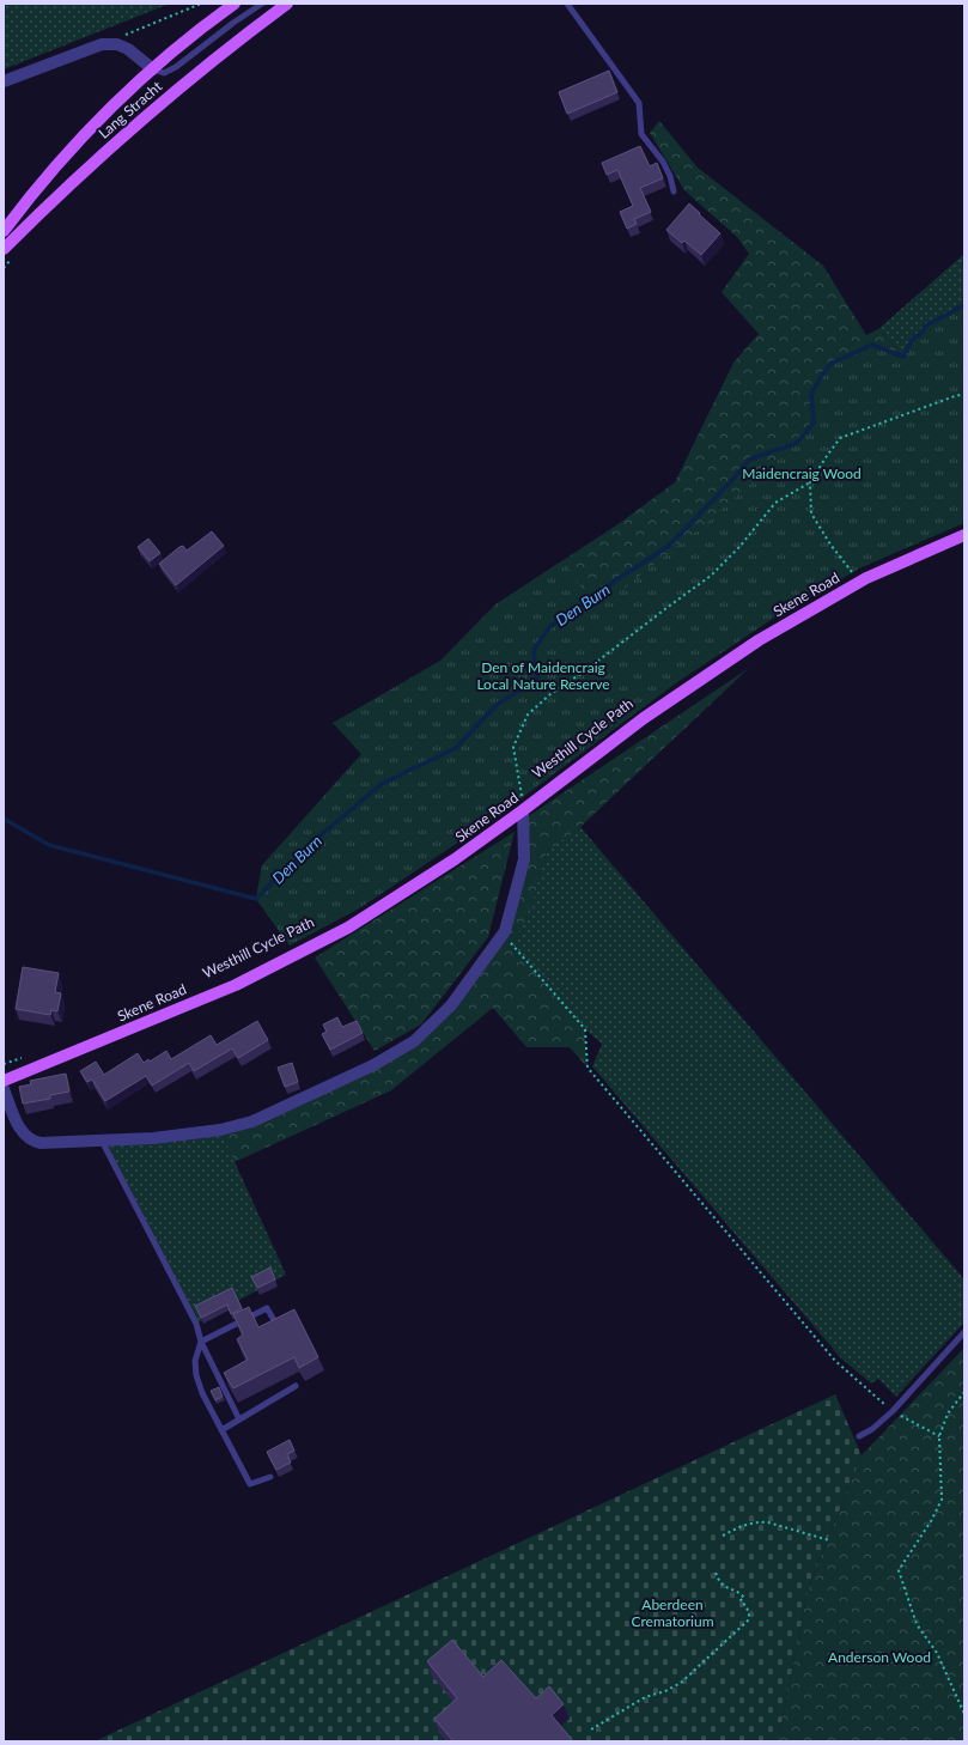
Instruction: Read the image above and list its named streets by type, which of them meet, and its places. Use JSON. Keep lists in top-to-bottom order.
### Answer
{
  "streets": {
    "main road": ["Lang Stracht", "Skene Road"],
    "path": ["Westhill Cycle Path"]
  },
  "water": ["Den Burn"],
  "parks": [
    "Maidencraig Wood",
    "Den of Maidencraig Local Nature Reserve",
    "Aberdeen Crematorium",
    "Anderson Wood"
  ]
}
